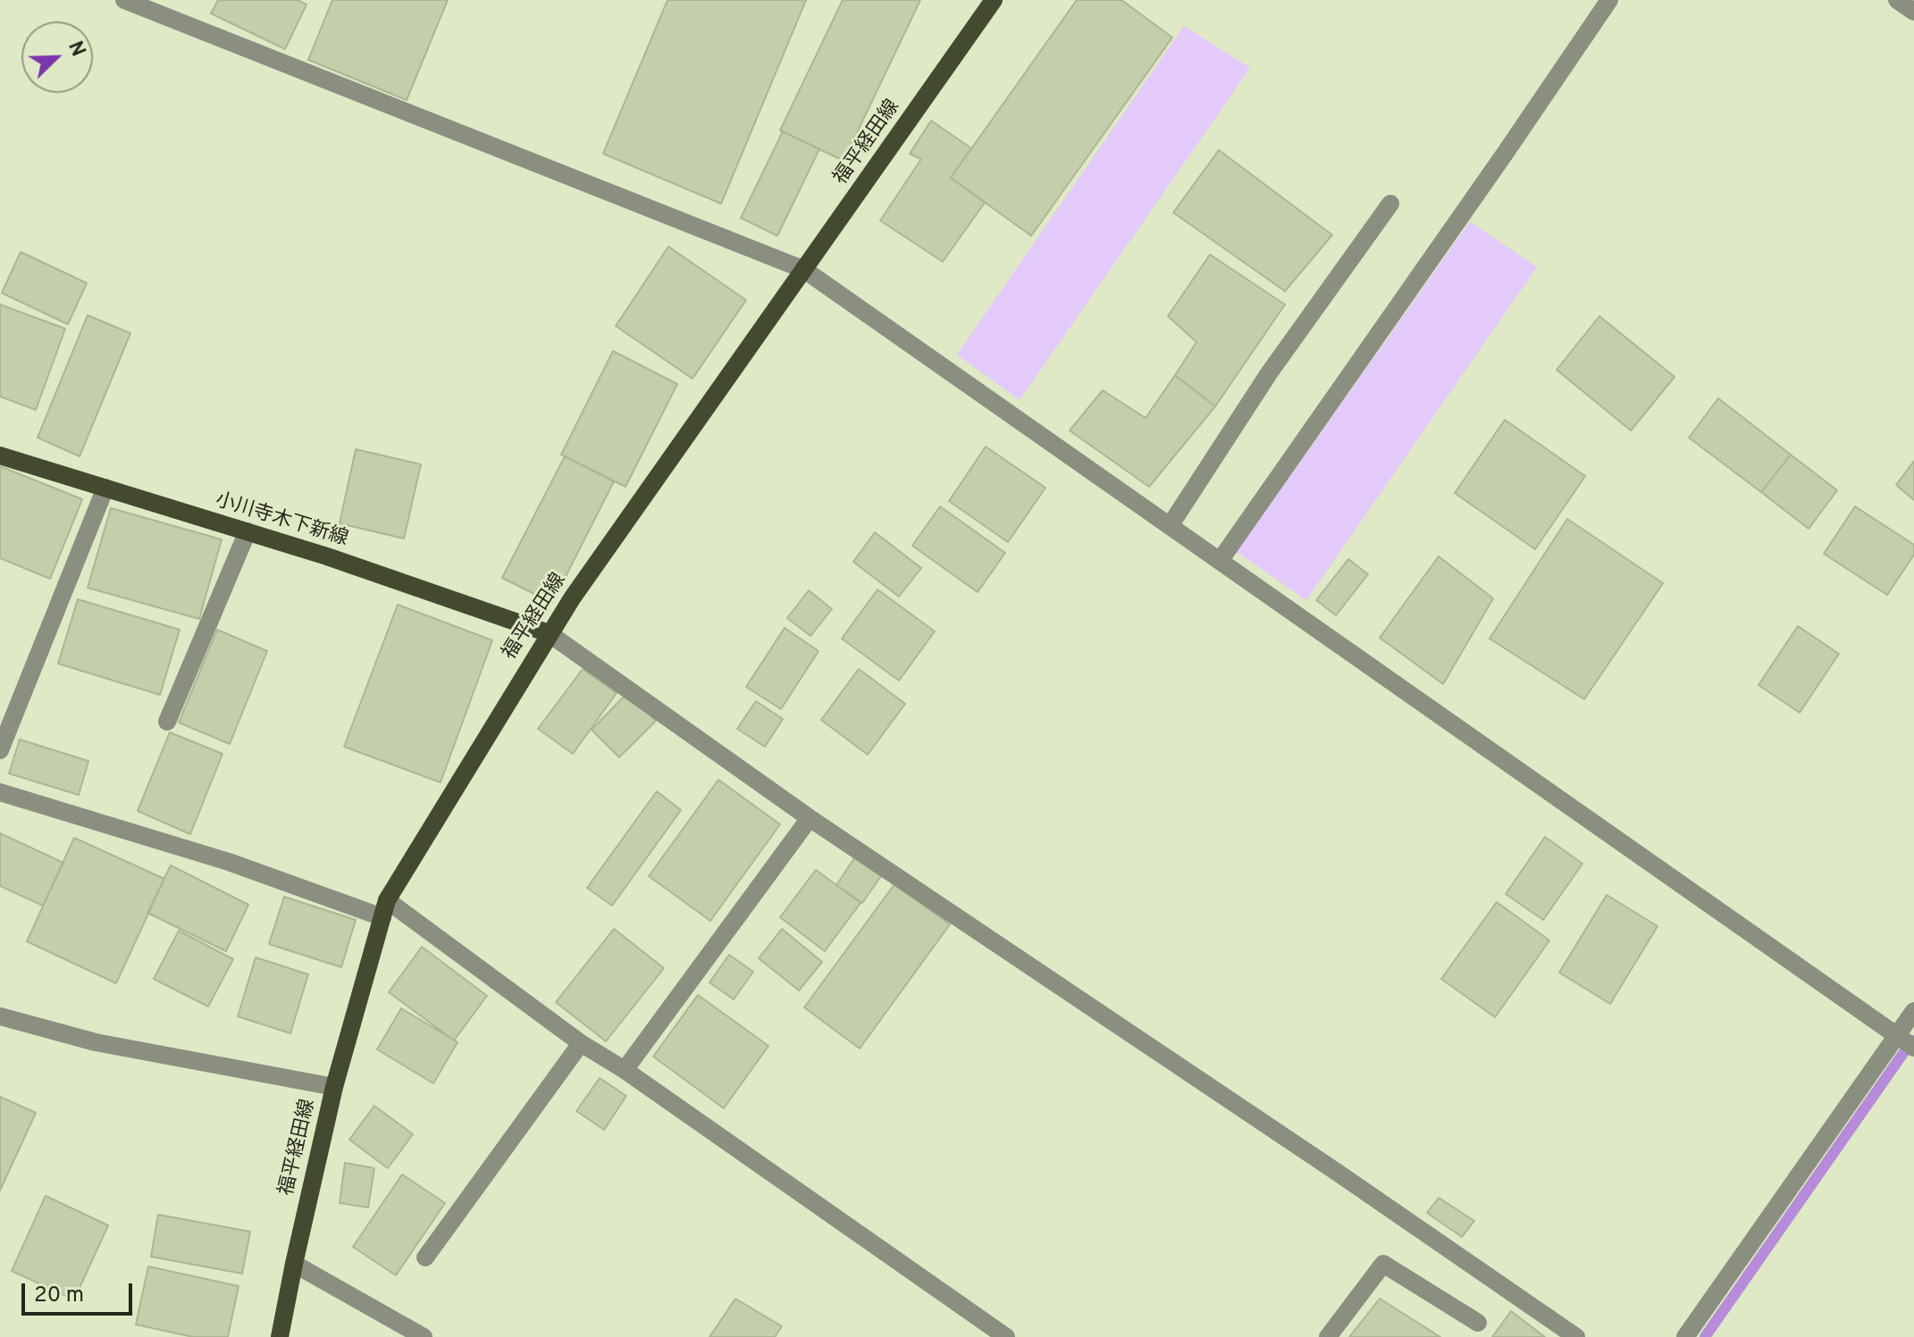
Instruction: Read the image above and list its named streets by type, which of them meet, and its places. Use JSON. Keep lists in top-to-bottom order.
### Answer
{
  "streets": {
    "main road": ["福平経田線", "小川寺木下新線"]
  },
  "crossings": [
    ["福平経田線", "小川寺木下新線"]
  ],
  "scale_bar": "20 m",
  "north": "top right"
}
